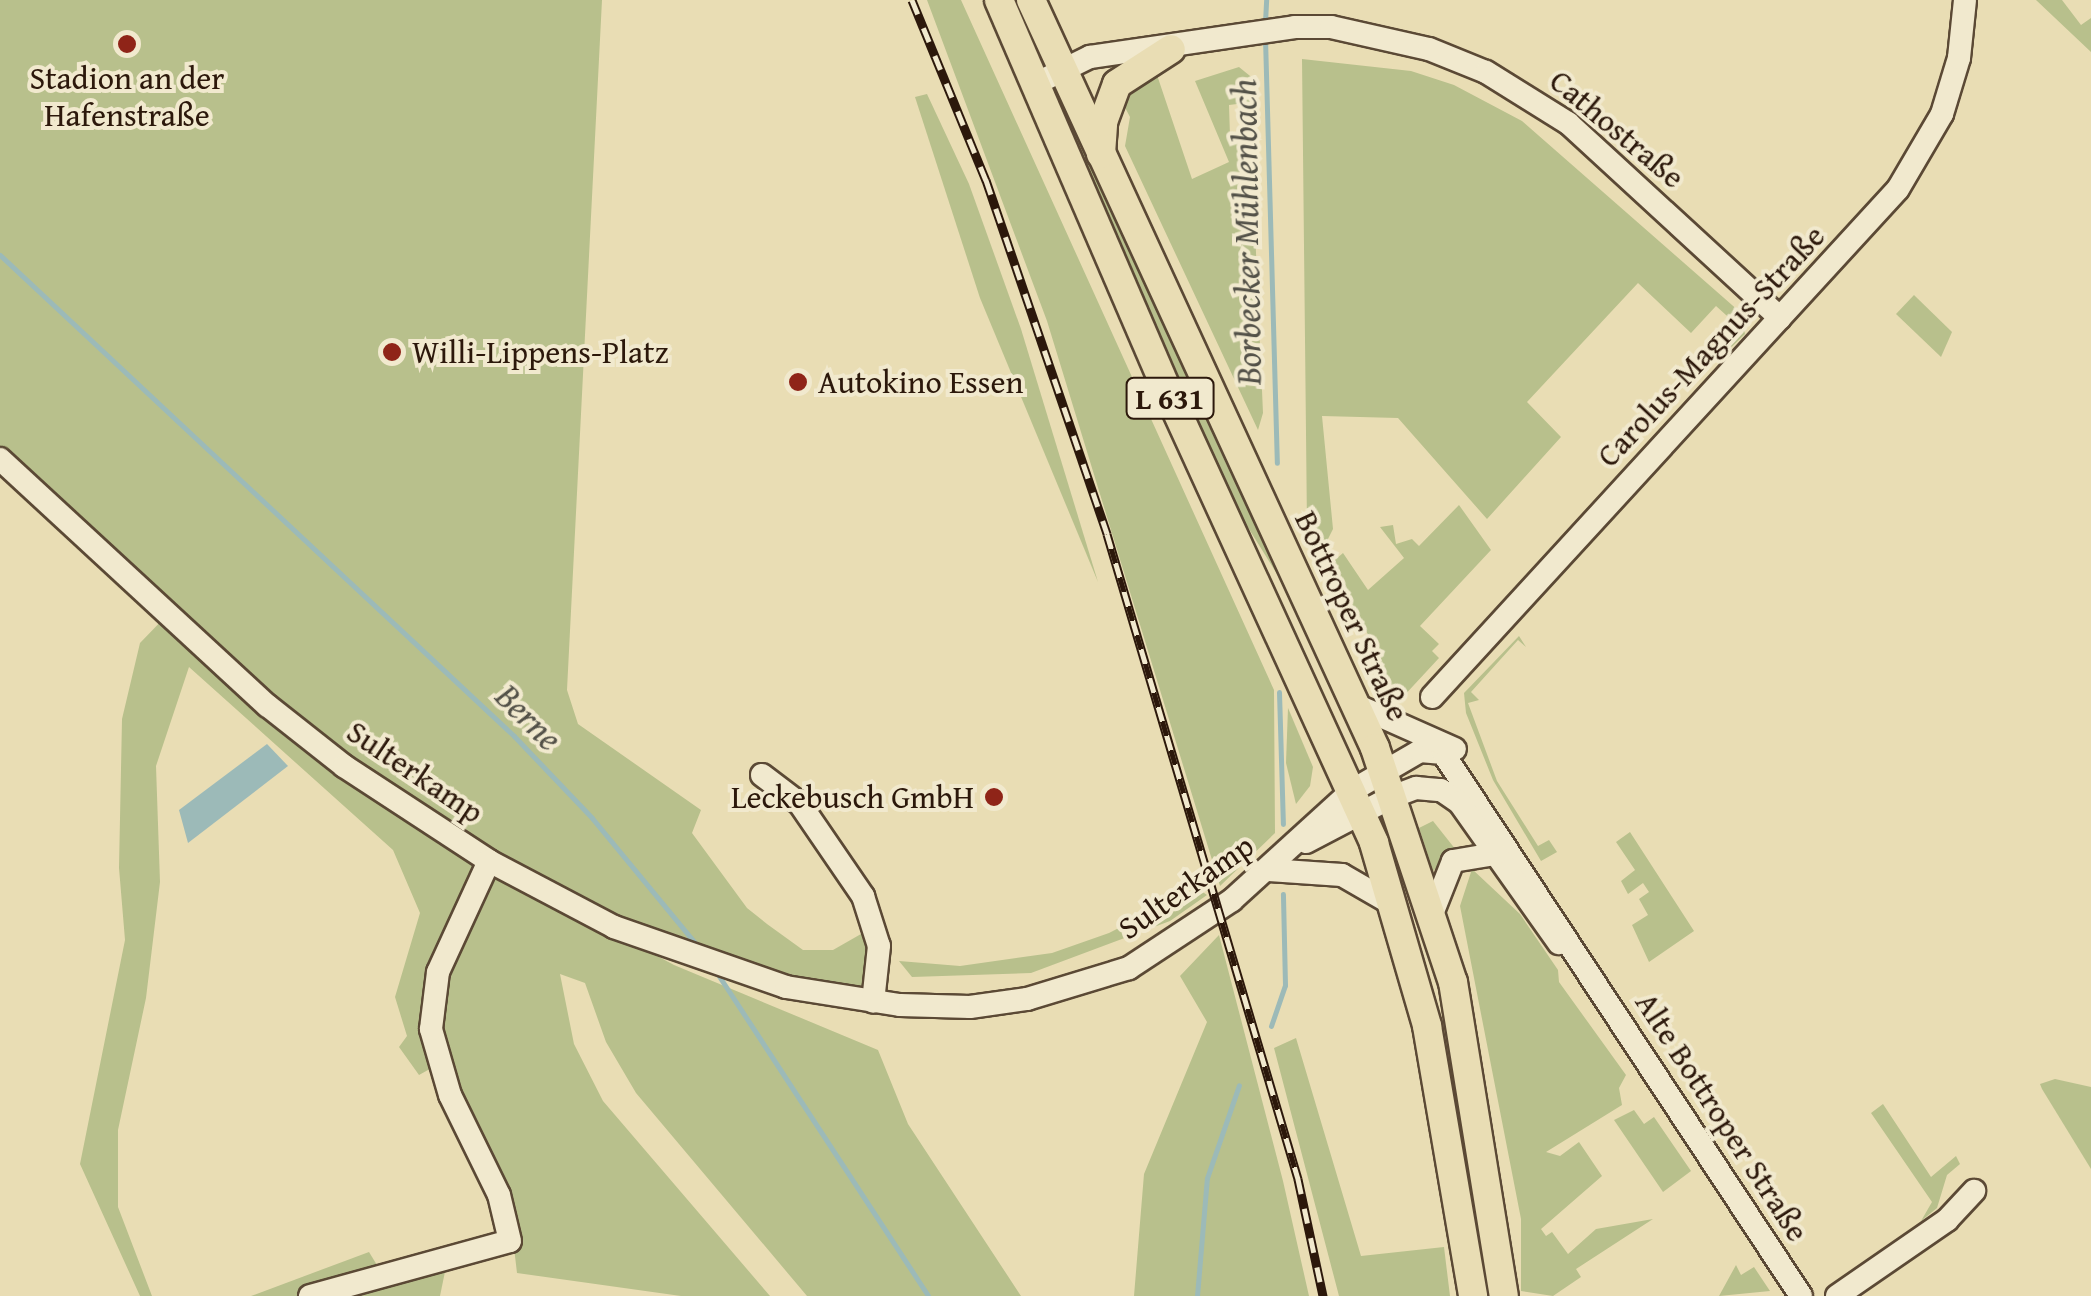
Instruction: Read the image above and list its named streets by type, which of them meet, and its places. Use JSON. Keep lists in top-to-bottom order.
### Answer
{
  "streets": {
    "main road": ["L 631", "Bottroper Straße"],
    "street": [
      "Cathostraße",
      "Carolus-Magnus-Straße",
      "Sulterkamp",
      "Alte Bottroper Straße"
    ]
  },
  "crossings": [
    ["Cathostraße", "Carolus-Magnus-Straße"],
    ["Cathostraße", "L 631"],
    ["Cathostraße", "Bottroper Straße"],
    ["L 631", "Sulterkamp"],
    ["Bottroper Straße", "Sulterkamp"],
    ["Bottroper Straße", "Alte Bottroper Straße"],
    ["Sulterkamp", "Alte Bottroper Straße"]
  ],
  "water": ["Borbecker Mühlenbach", "Berne"],
  "places": [
    "Stadion an der Hafenstraße",
    "Willi-Lippens-Platz",
    "Autokino Essen",
    "Leckebusch GmbH"
  ]
}
